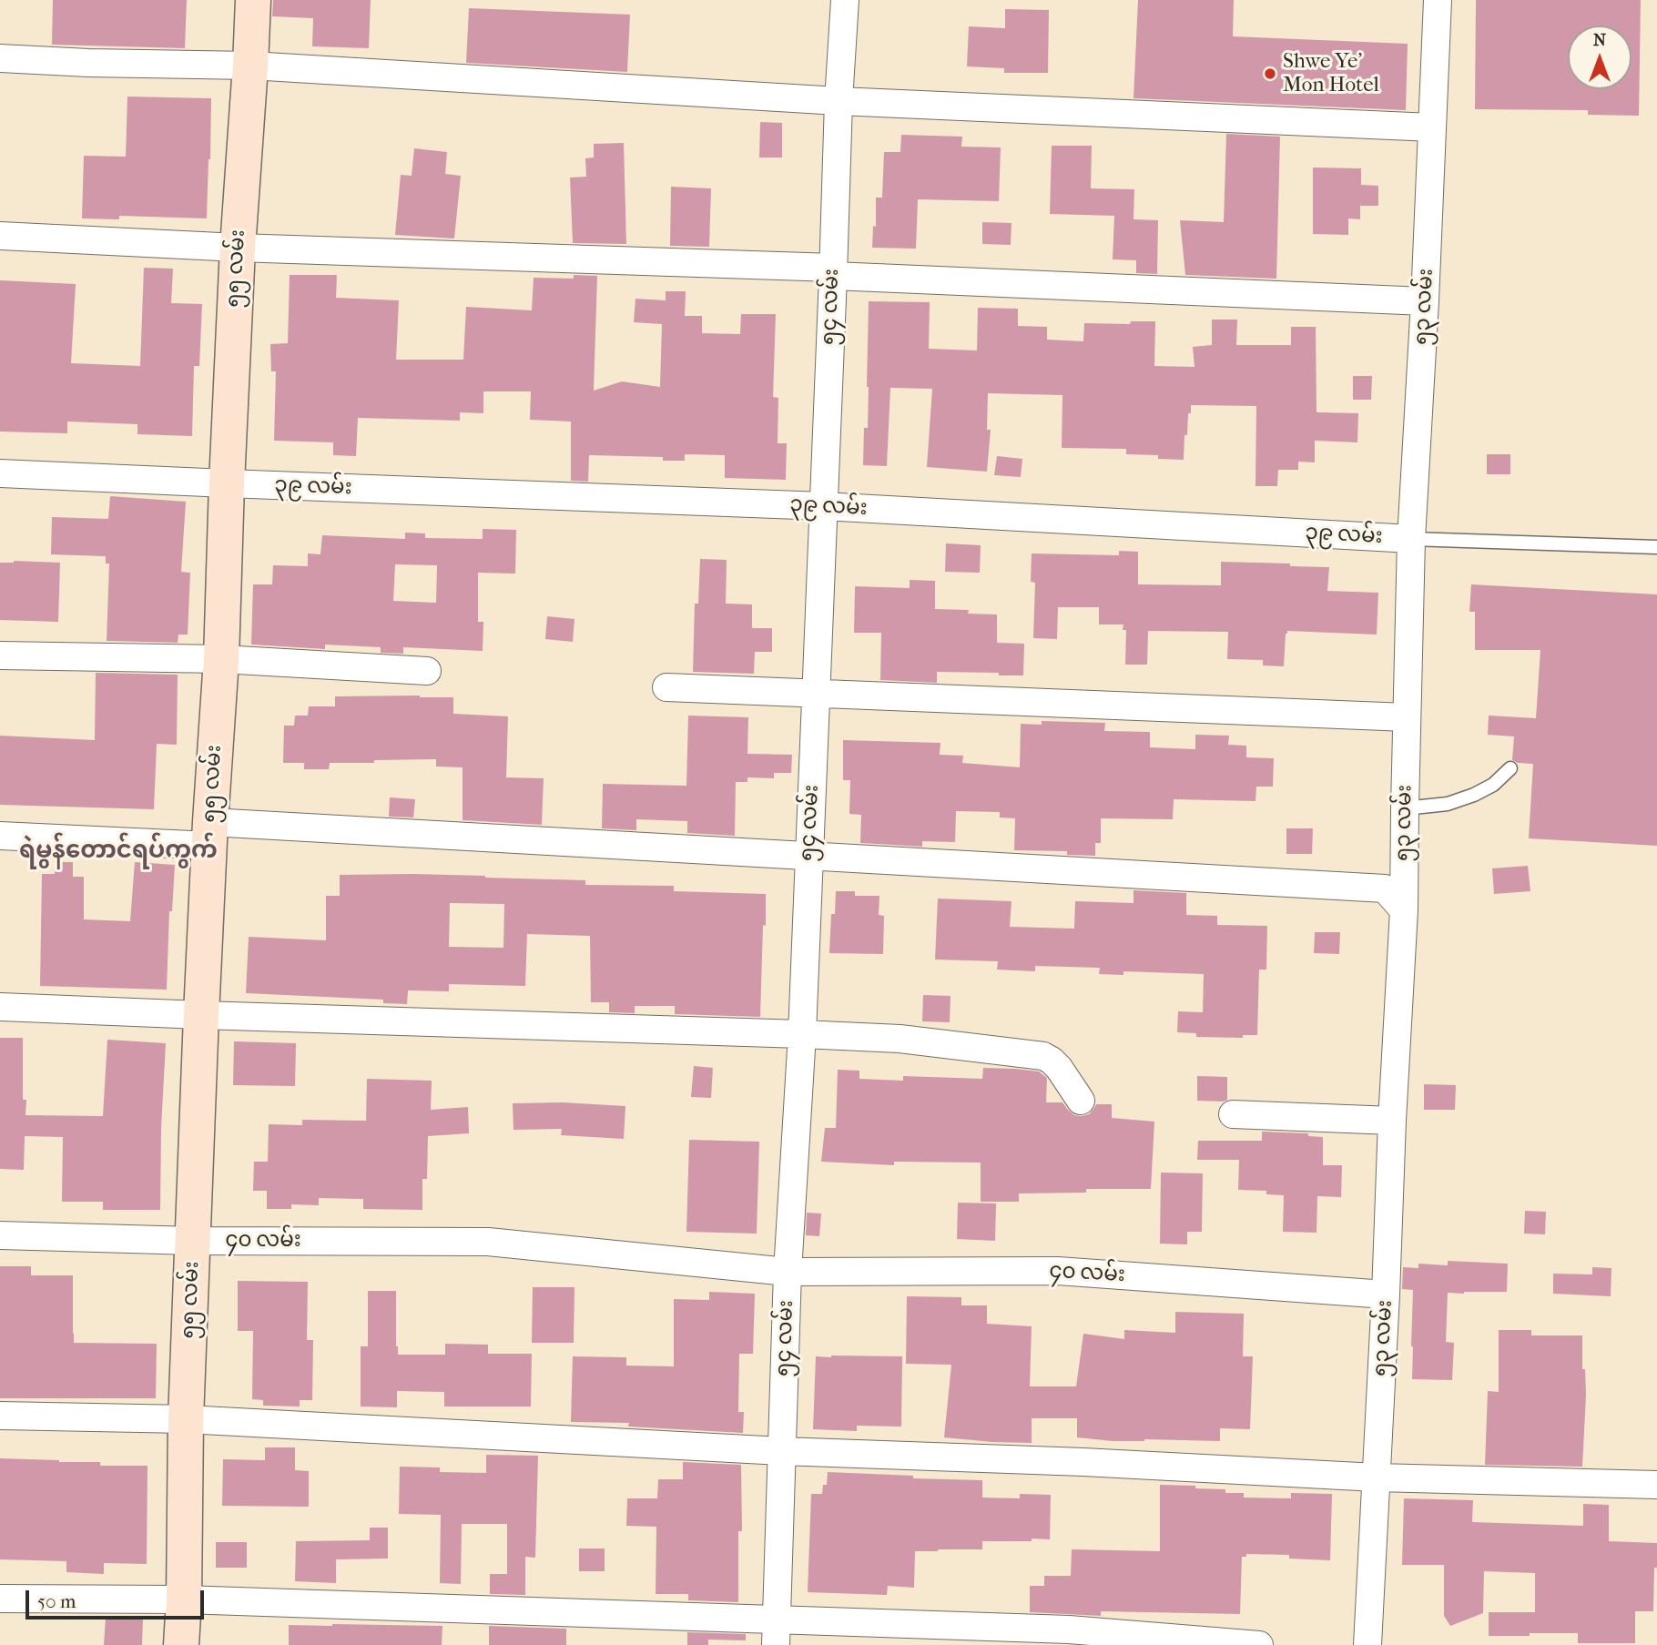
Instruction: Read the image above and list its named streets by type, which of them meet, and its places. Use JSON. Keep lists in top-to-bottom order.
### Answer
{
  "streets": {
    "main road": ["၅၅ လမ်း"],
    "street": [
      "၅၄ လမ်း",
      "၅၃ လမ်း",
      "၃၉ လမ်း",
      "၄၀ လမ်း"
    ]
  },
  "crossings": [
    ["၅၅ လမ်း", "၃၉ လမ်း"],
    ["၅၅ လမ်း", "၄၀ လမ်း"],
    ["၅၄ လမ်း", "၃၉ လမ်း"],
    ["၅၄ လမ်း", "၄၀ လမ်း"],
    ["၅၃ လမ်း", "၃၉ လမ်း"],
    ["၅၃ လမ်း", "၄၀ လမ်း"]
  ],
  "districts": ["ရဲမွန်တောင်ရပ်ကွက်"],
  "places": ["Shwe Ye' Mon Hotel"],
  "scale_bar": "50 m",
  "north": "top"
}
